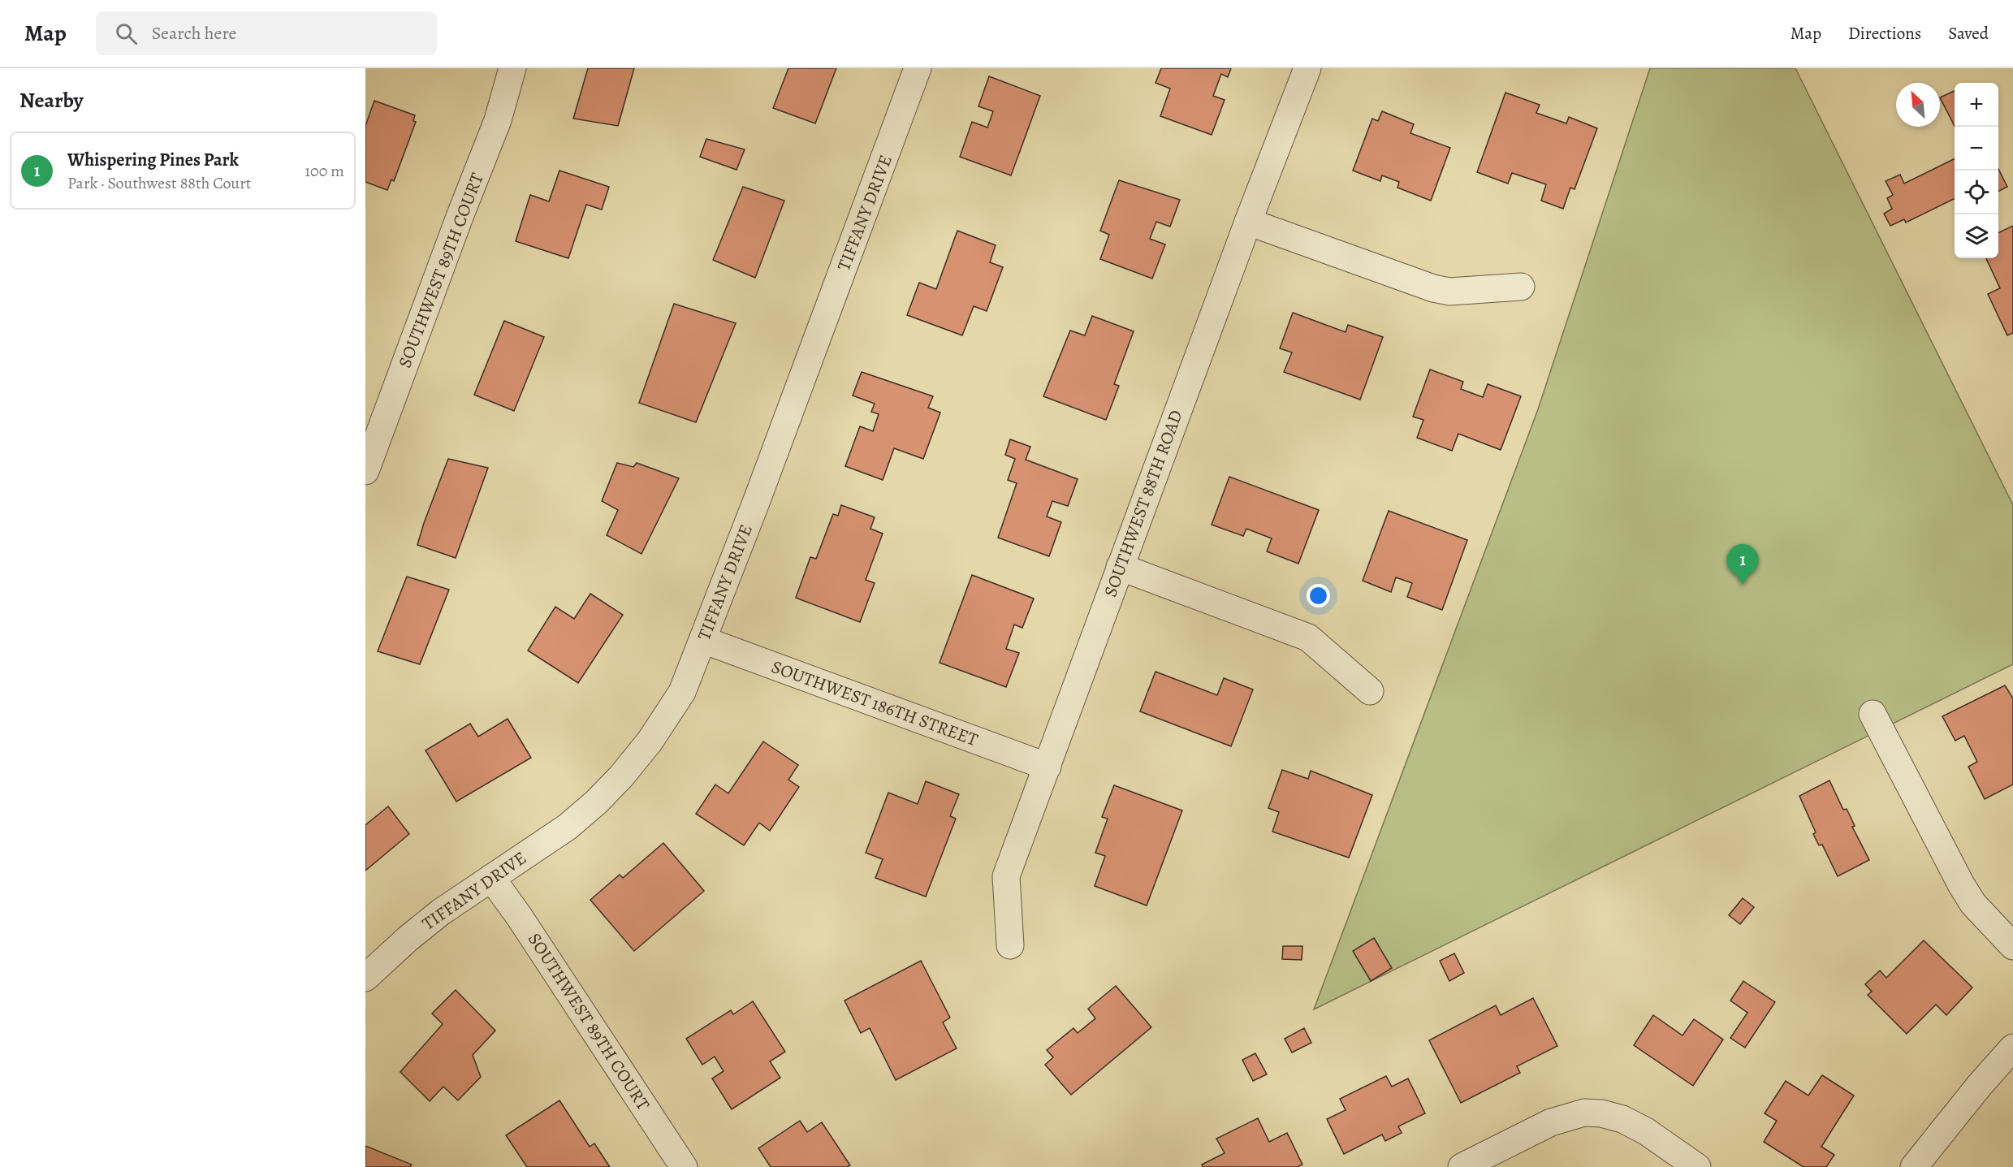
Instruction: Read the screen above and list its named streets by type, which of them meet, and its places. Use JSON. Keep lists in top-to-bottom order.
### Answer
{
  "streets": {
    "street": [
      "TIFFANY DRIVE",
      "SOUTHWEST 89TH COURT",
      "SOUTHWEST 88TH ROAD",
      "SOUTHWEST 186TH STREET"
    ]
  },
  "crossings": [
    ["TIFFANY DRIVE", "SOUTHWEST 89TH COURT"],
    ["TIFFANY DRIVE", "SOUTHWEST 186TH STREET"],
    ["SOUTHWEST 88TH ROAD", "SOUTHWEST 186TH STREET"]
  ],
  "north": "top left",
  "page": {
    "header": "Map",
    "search": "Search here",
    "nav": ["Map", "Directions", "Saved"],
    "heading": "Nearby",
    "map_buttons": ["+", "−"],
    "list": [
      {
        "mark": "1",
        "name": "Whispering Pines Park",
        "note": "Park · Southwest 88th Court",
        "value": "100 m"
      }
    ],
    "pins": "1"
  }
}
